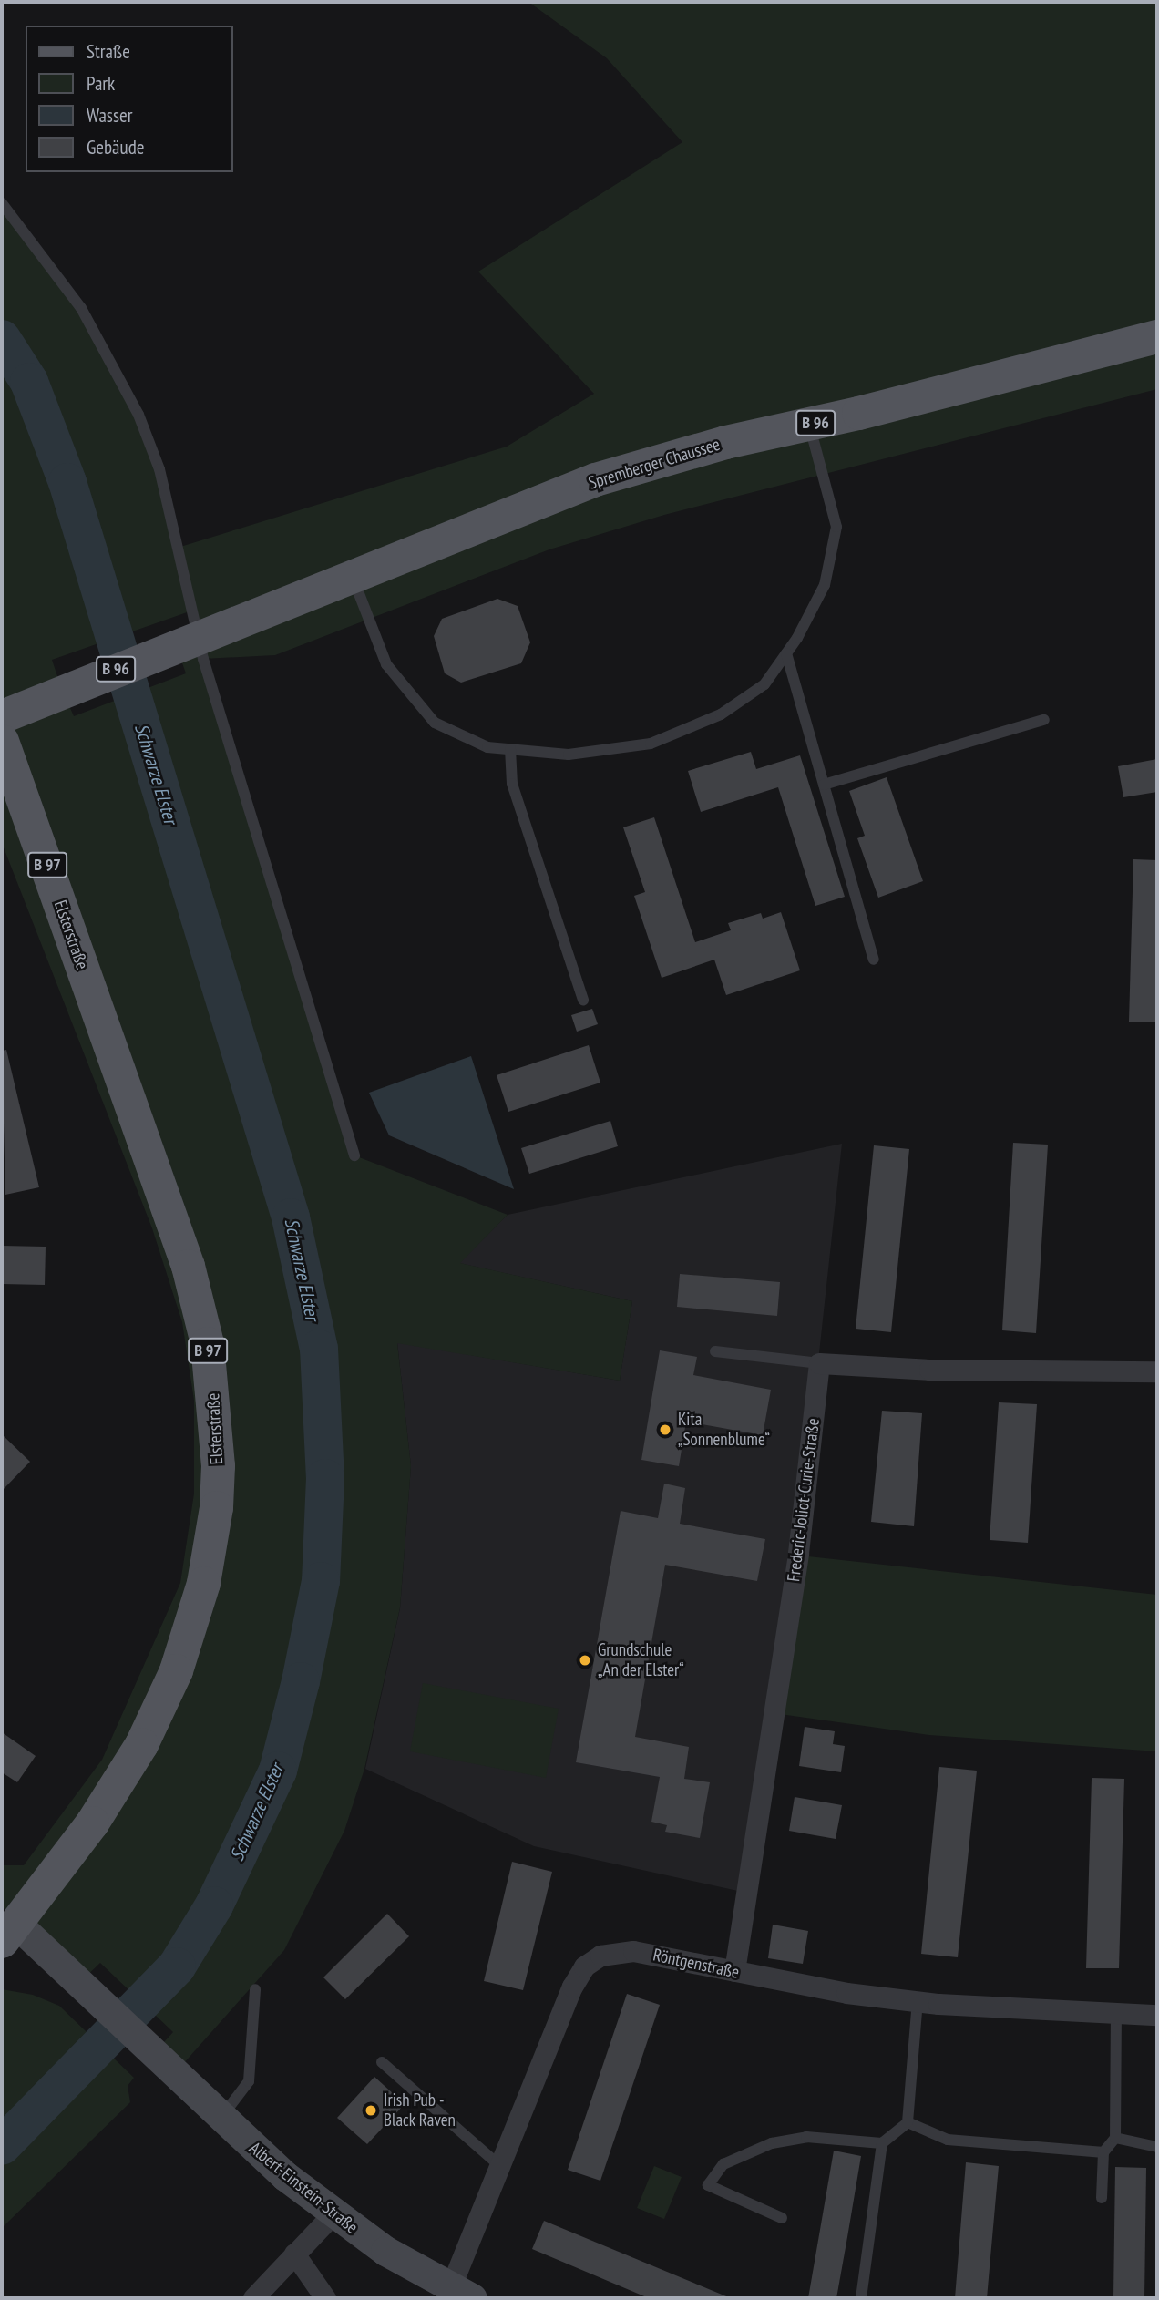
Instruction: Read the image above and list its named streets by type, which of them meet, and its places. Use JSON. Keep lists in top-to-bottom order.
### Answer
{
  "streets": {
    "main road": [
      "B 96",
      "Spremberger Chaussee",
      "B 97",
      "Elsterstraße"
    ],
    "street": ["Frederic-Joliot-Curie-Straße", "Röntgenstraße", "Albert-Einstein-Straße"]
  },
  "crossings": [
    ["B 96", "Spremberger Chaussee"],
    ["Elsterstraße", "Albert-Einstein-Straße"],
    ["Frederic-Joliot-Curie-Straße", "Röntgenstraße"],
    ["Röntgenstraße", "Albert-Einstein-Straße"]
  ],
  "water": ["Schwarze Elster"],
  "places": ["Kita „Sonnenblume“", "Grundschule „An der Elster“", "Irish Pub - Black Raven"],
  "legend": [
    "Straße",
    "Park",
    "Wasser",
    "Gebäude"
  ]
}
